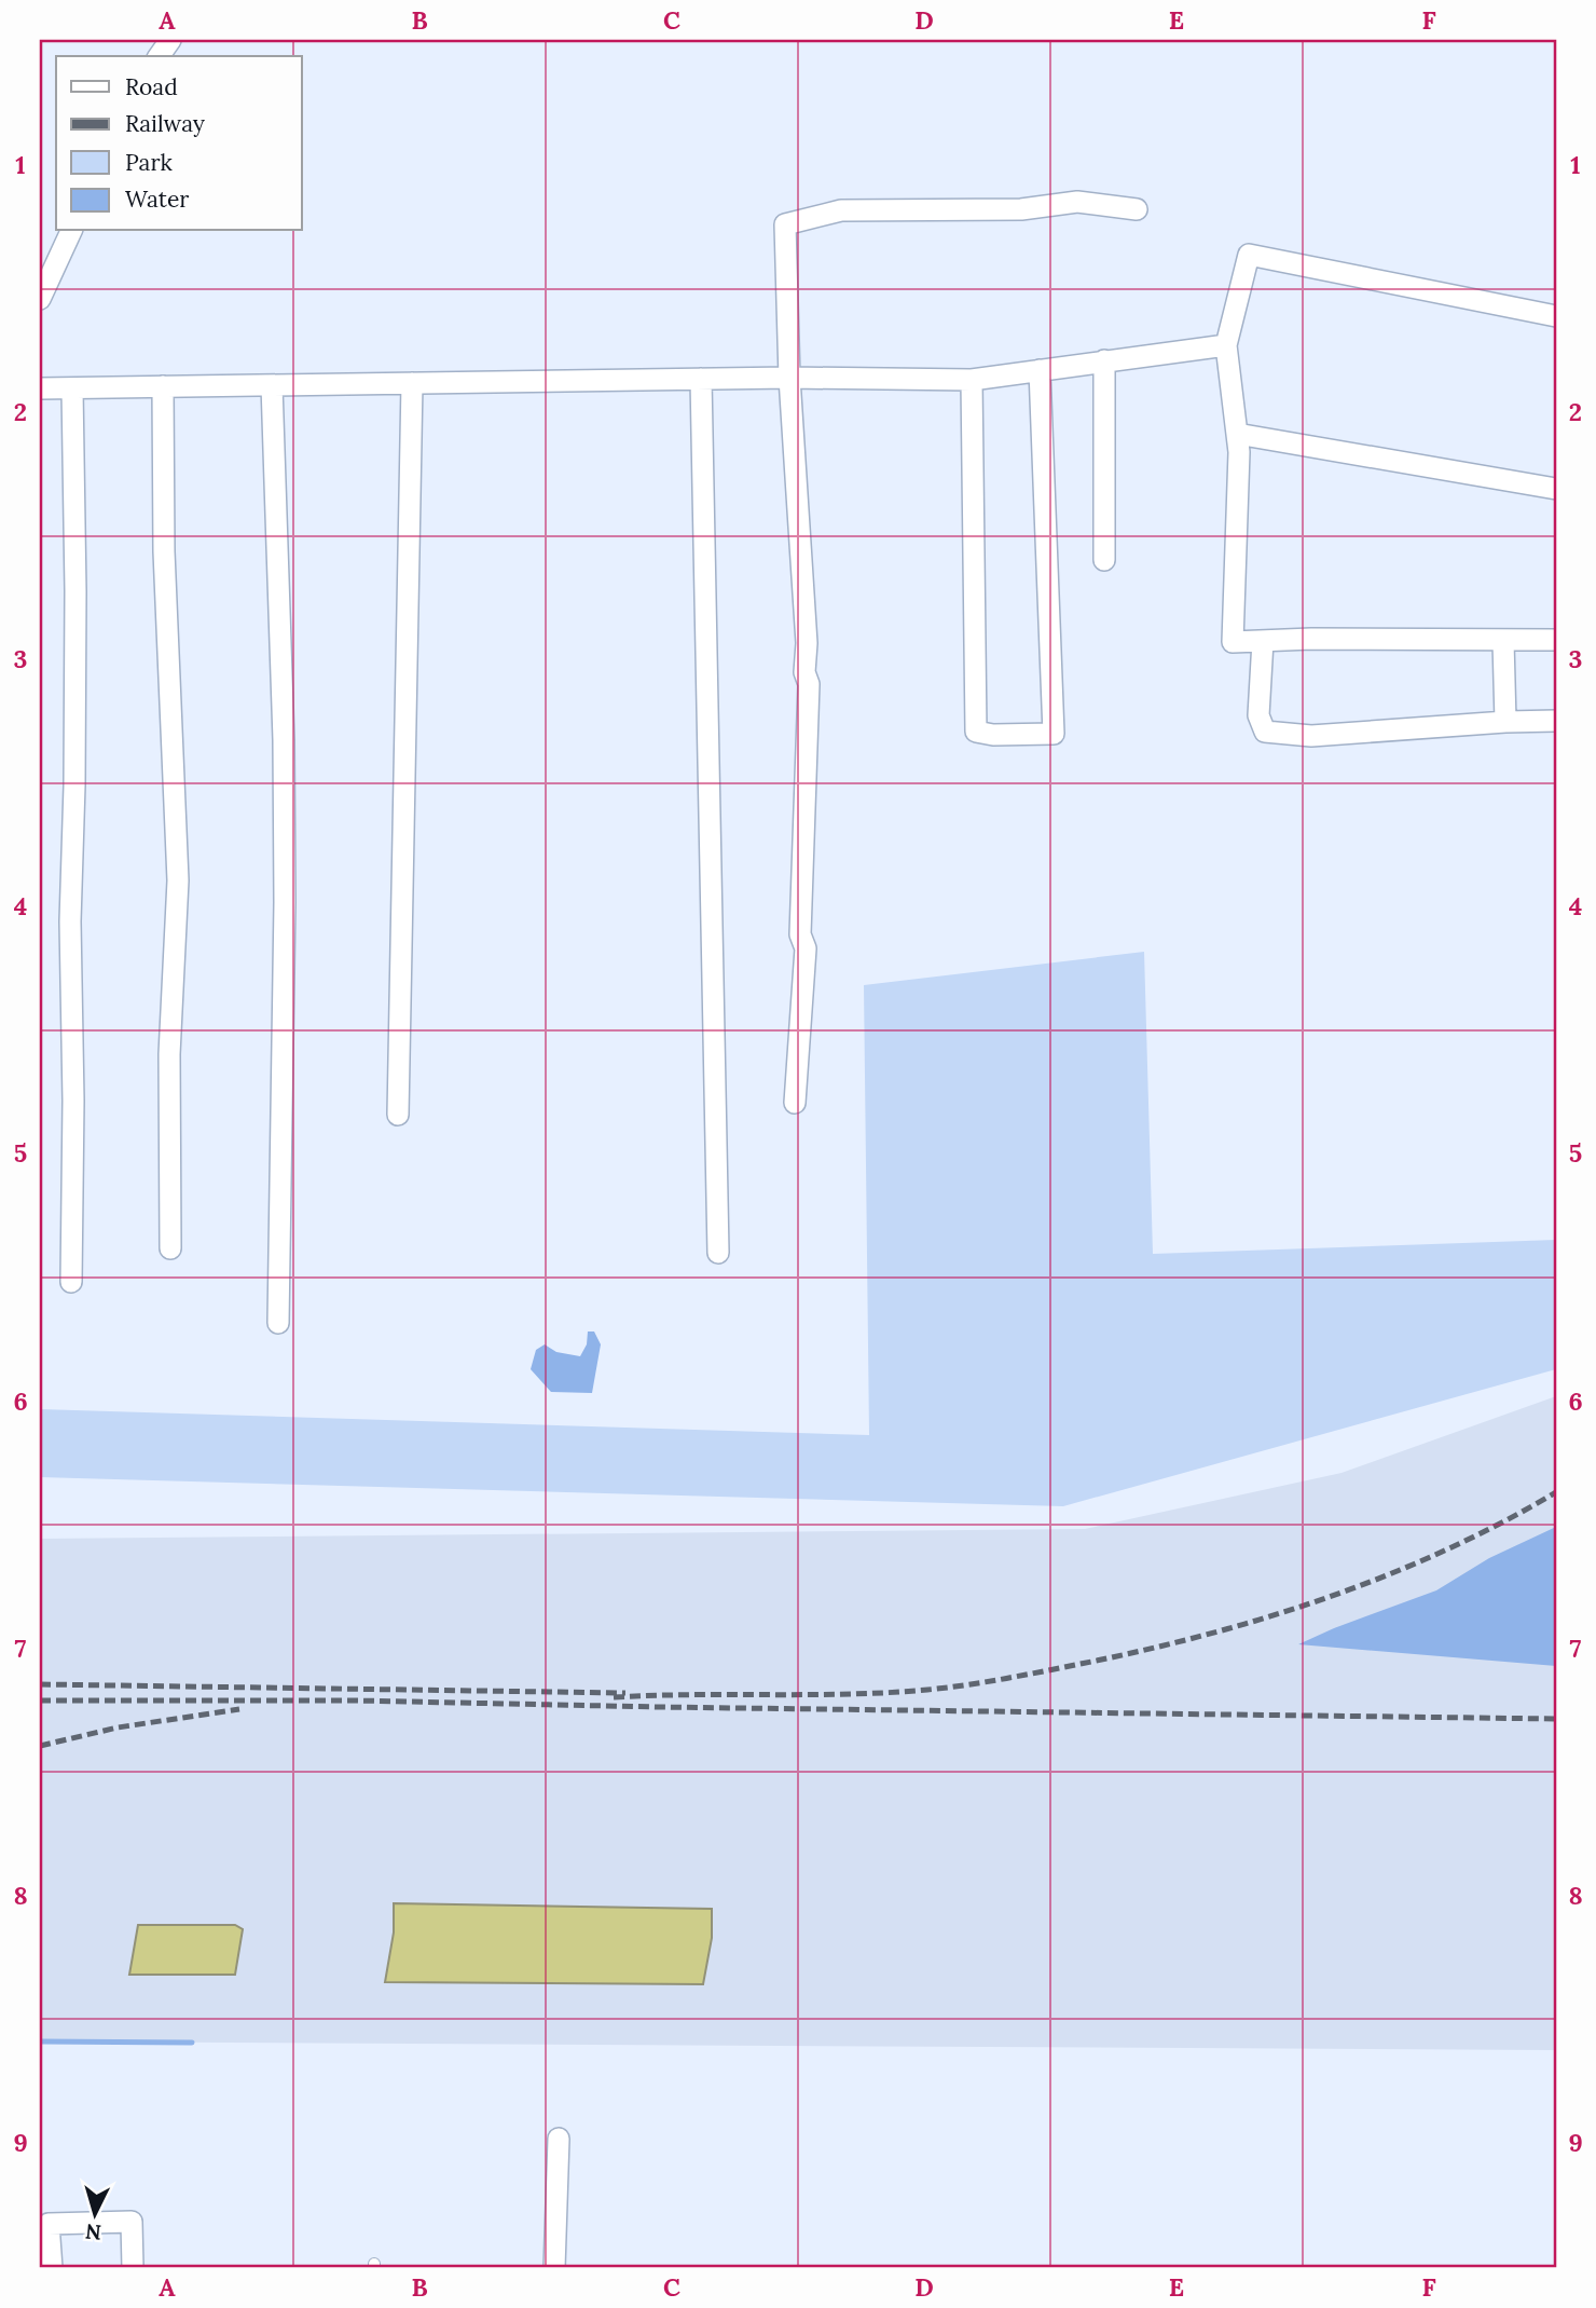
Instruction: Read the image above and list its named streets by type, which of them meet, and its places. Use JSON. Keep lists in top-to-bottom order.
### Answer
{
  "legend": [
    "Road",
    "Railway",
    "Park",
    "Water"
  ],
  "north": "bottom",
  "grid": {
    "columns": [
      "A",
      "B",
      "C",
      "D",
      "E",
      "F"
    ],
    "rows": [
      "1",
      "2",
      "3",
      "4",
      "5",
      "6",
      "7",
      "8",
      "9"
    ]
  }
}
